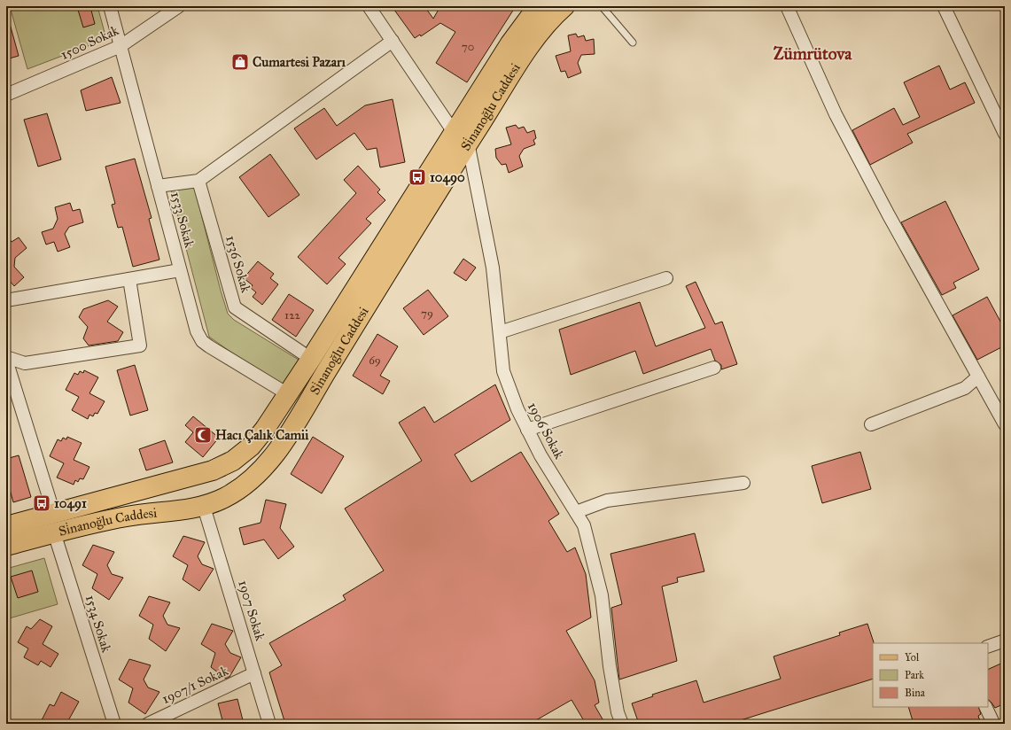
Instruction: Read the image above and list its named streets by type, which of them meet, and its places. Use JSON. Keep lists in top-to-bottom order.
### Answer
{
  "streets": {
    "main road": ["Si̇nanoğlu Caddesi"],
    "street": [
      "1500 Sokak",
      "1533 Sokak",
      "1536 Sokak",
      "1906 Sokak",
      "1907 Sokak",
      "1534 Sokak",
      "1907/1 Sokak"
    ]
  },
  "crossings": [
    ["1500 Sokak", "1533 Sokak"],
    ["Si̇nanoğlu Caddesi", "1533 Sokak"],
    ["Si̇nanoğlu Caddesi", "1536 Sokak"],
    ["Si̇nanoğlu Caddesi", "1906 Sokak"],
    ["Si̇nanoğlu Caddesi", "1907 Sokak"],
    ["Si̇nanoğlu Caddesi", "1534 Sokak"],
    ["1907 Sokak", "1907/1 Sokak"]
  ],
  "districts": ["Zümrütova"],
  "places": {
    "shop": ["Cumartesi Pazarı"],
    "bus stop": ["10490", "10491"],
    "mosque": ["Hacı Çalık Camii"]
  },
  "house_numbers": [
    "70",
    "79",
    "122",
    "69"
  ],
  "legend": ["Yol", "Park", "Bina"]
}
